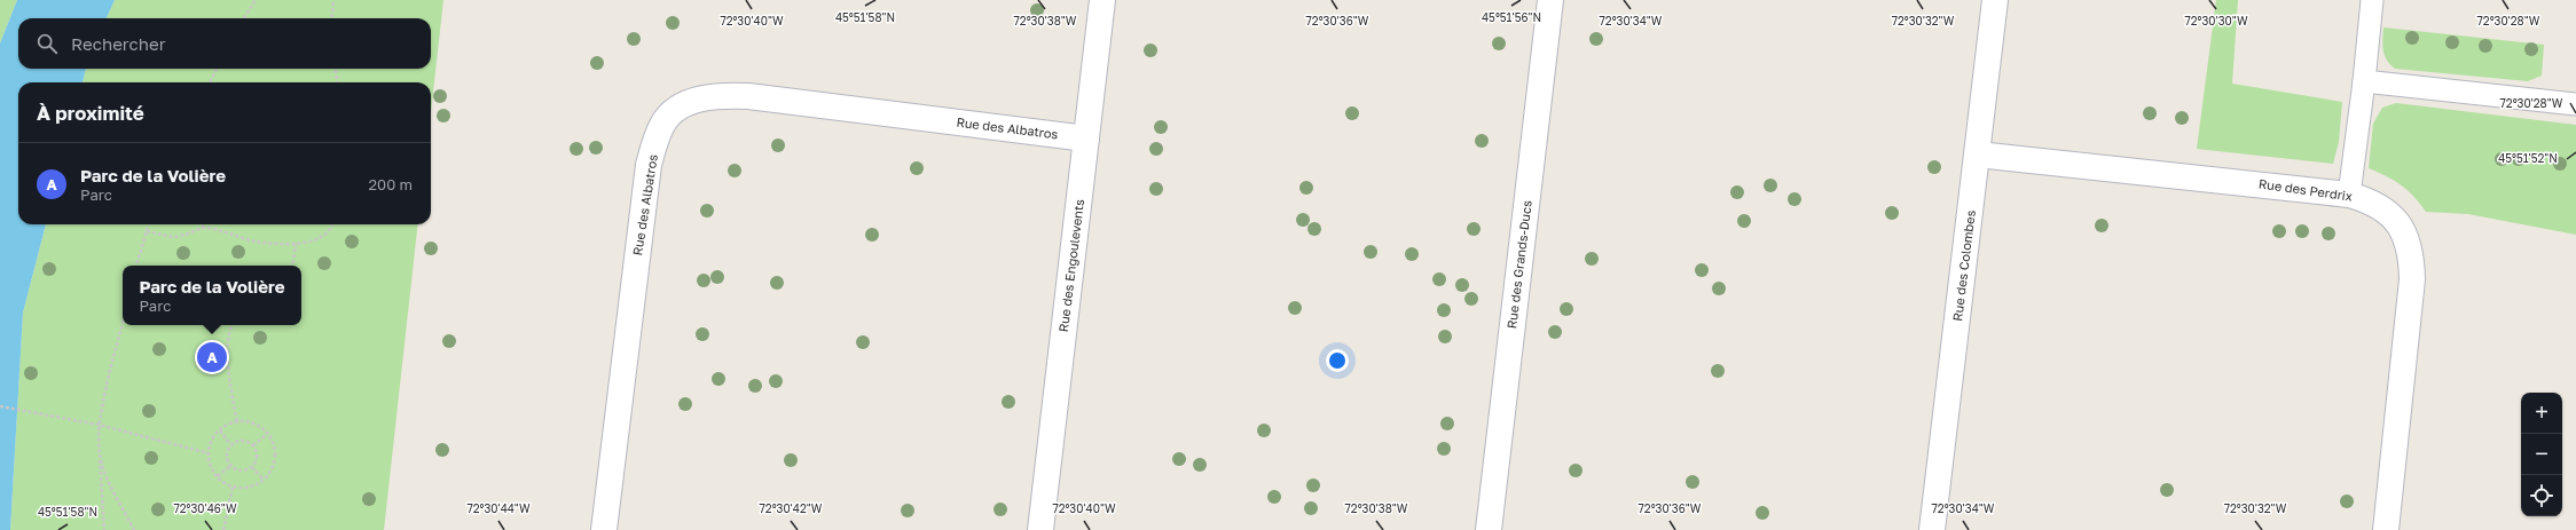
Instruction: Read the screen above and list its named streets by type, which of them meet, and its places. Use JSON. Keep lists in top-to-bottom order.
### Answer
{
  "streets": {
    "street": [
      "Rue des Albatros",
      "Rue des Perdrix",
      "Rue des Grands-Ducs",
      "Rue des Engoulevents",
      "Rue des Colombes"
    ]
  },
  "crossings": [
    ["Rue des Albatros", "Rue des Engoulevents"],
    ["Rue des Perdrix", "Rue des Colombes"]
  ],
  "page": {
    "search": "Rechercher",
    "heading": "À proximité",
    "list": [
      {
        "mark": "A",
        "name": "Parc de la Volière",
        "note": "Parc",
        "value": "200 m"
      }
    ],
    "popup": ["Parc de la Volière", "Parc"],
    "pins": "A",
    "map_buttons": ["+", "−"]
  },
  "coordinates": [
    "45°51'58\"N",
    "45°51'56\"N",
    "72°30'28\"W",
    "72°30'34\"W",
    "72°30'30\"W",
    "72°30'40\"W",
    "72°30'38\"W",
    "72°30'36\"W",
    "72°30'32\"W",
    "45°51'52\"N",
    "72°30'46\"W",
    "72°30'44\"W",
    "72°30'42\"W"
  ]
}
